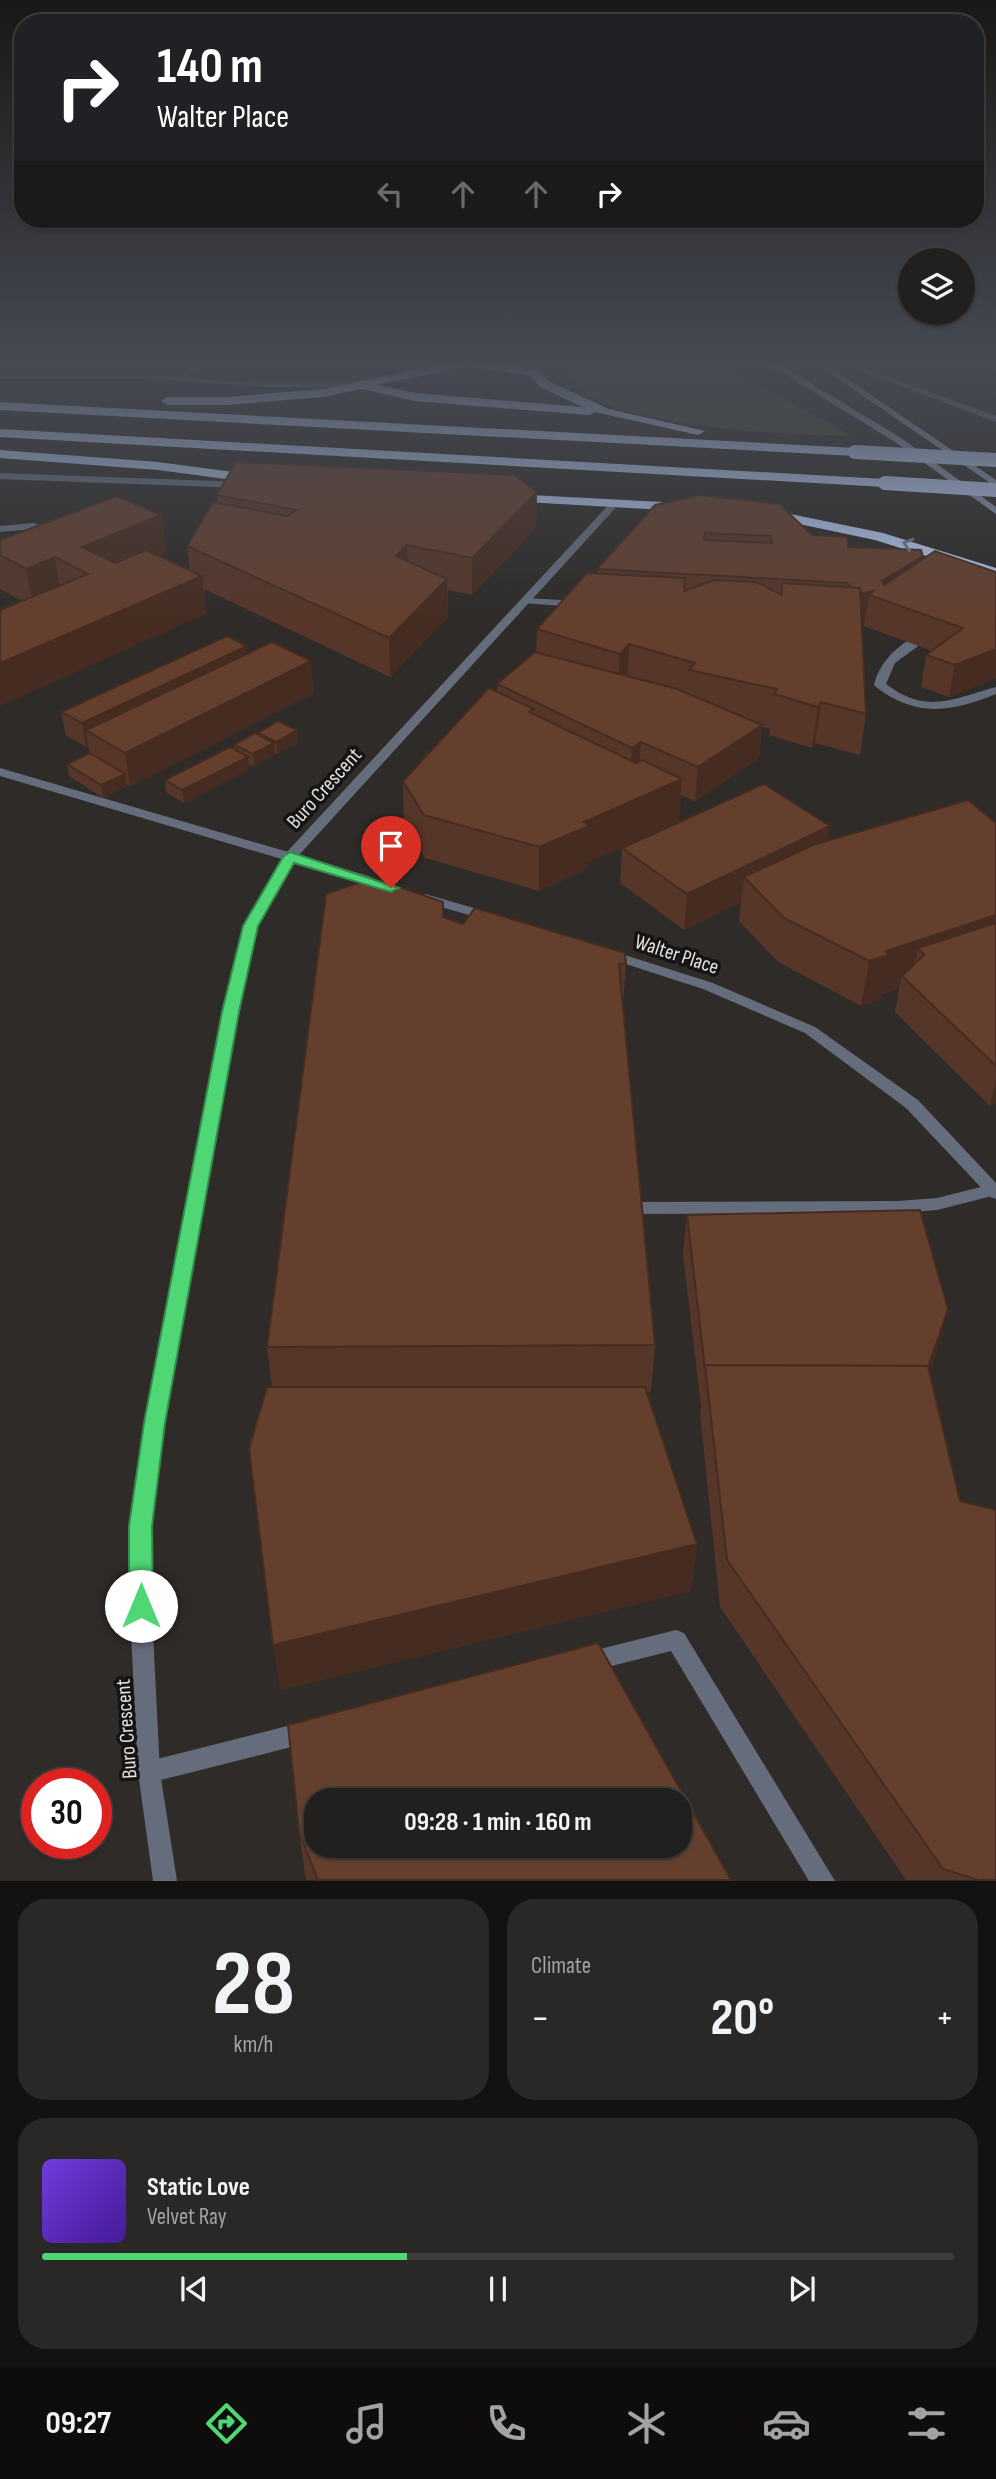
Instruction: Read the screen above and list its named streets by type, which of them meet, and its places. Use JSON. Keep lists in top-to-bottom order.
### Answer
{
  "streets": {
    "street": ["Buro Crescent", "Walter Place"]
  },
  "page": {
    "turn": ["140 m", "Walter Place"],
    "limit": "30",
    "trip": "09:28 · 1 min · 160 m",
    "tile": [
      ["28", "km/h"],
      "Climate"
    ],
    "heat": ["−", "20°", "+"],
    "song": ["Static Love", "Velvet Ray"],
    "tabs": "09:27"
  }
}
